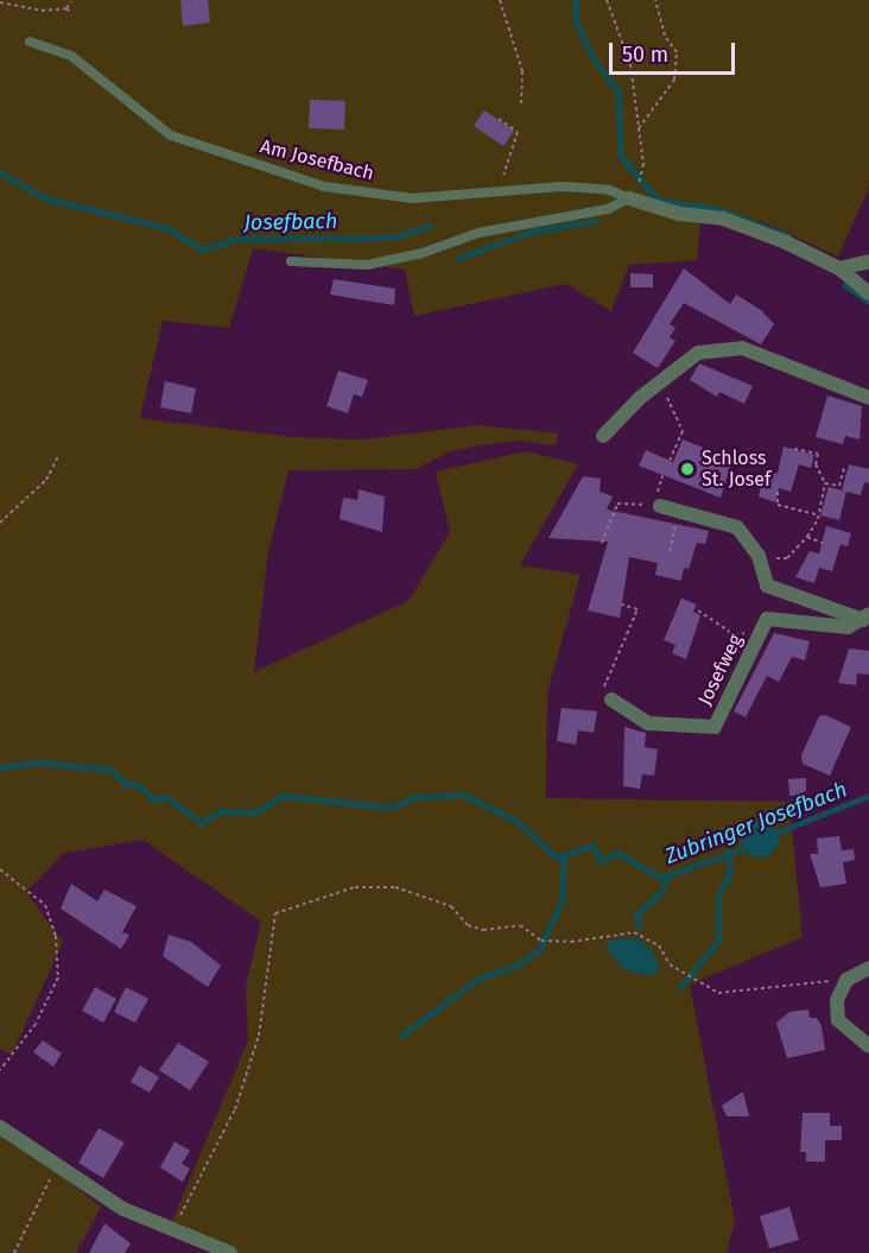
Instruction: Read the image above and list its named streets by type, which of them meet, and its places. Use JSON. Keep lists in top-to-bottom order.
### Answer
{
  "streets": {
    "street": ["Am Josefbach", "Josefweg"]
  },
  "water": ["Josefbach", "Zubringer Josefbach"],
  "places": ["Schloss St. Josef"],
  "scale_bar": "50 m"
}
